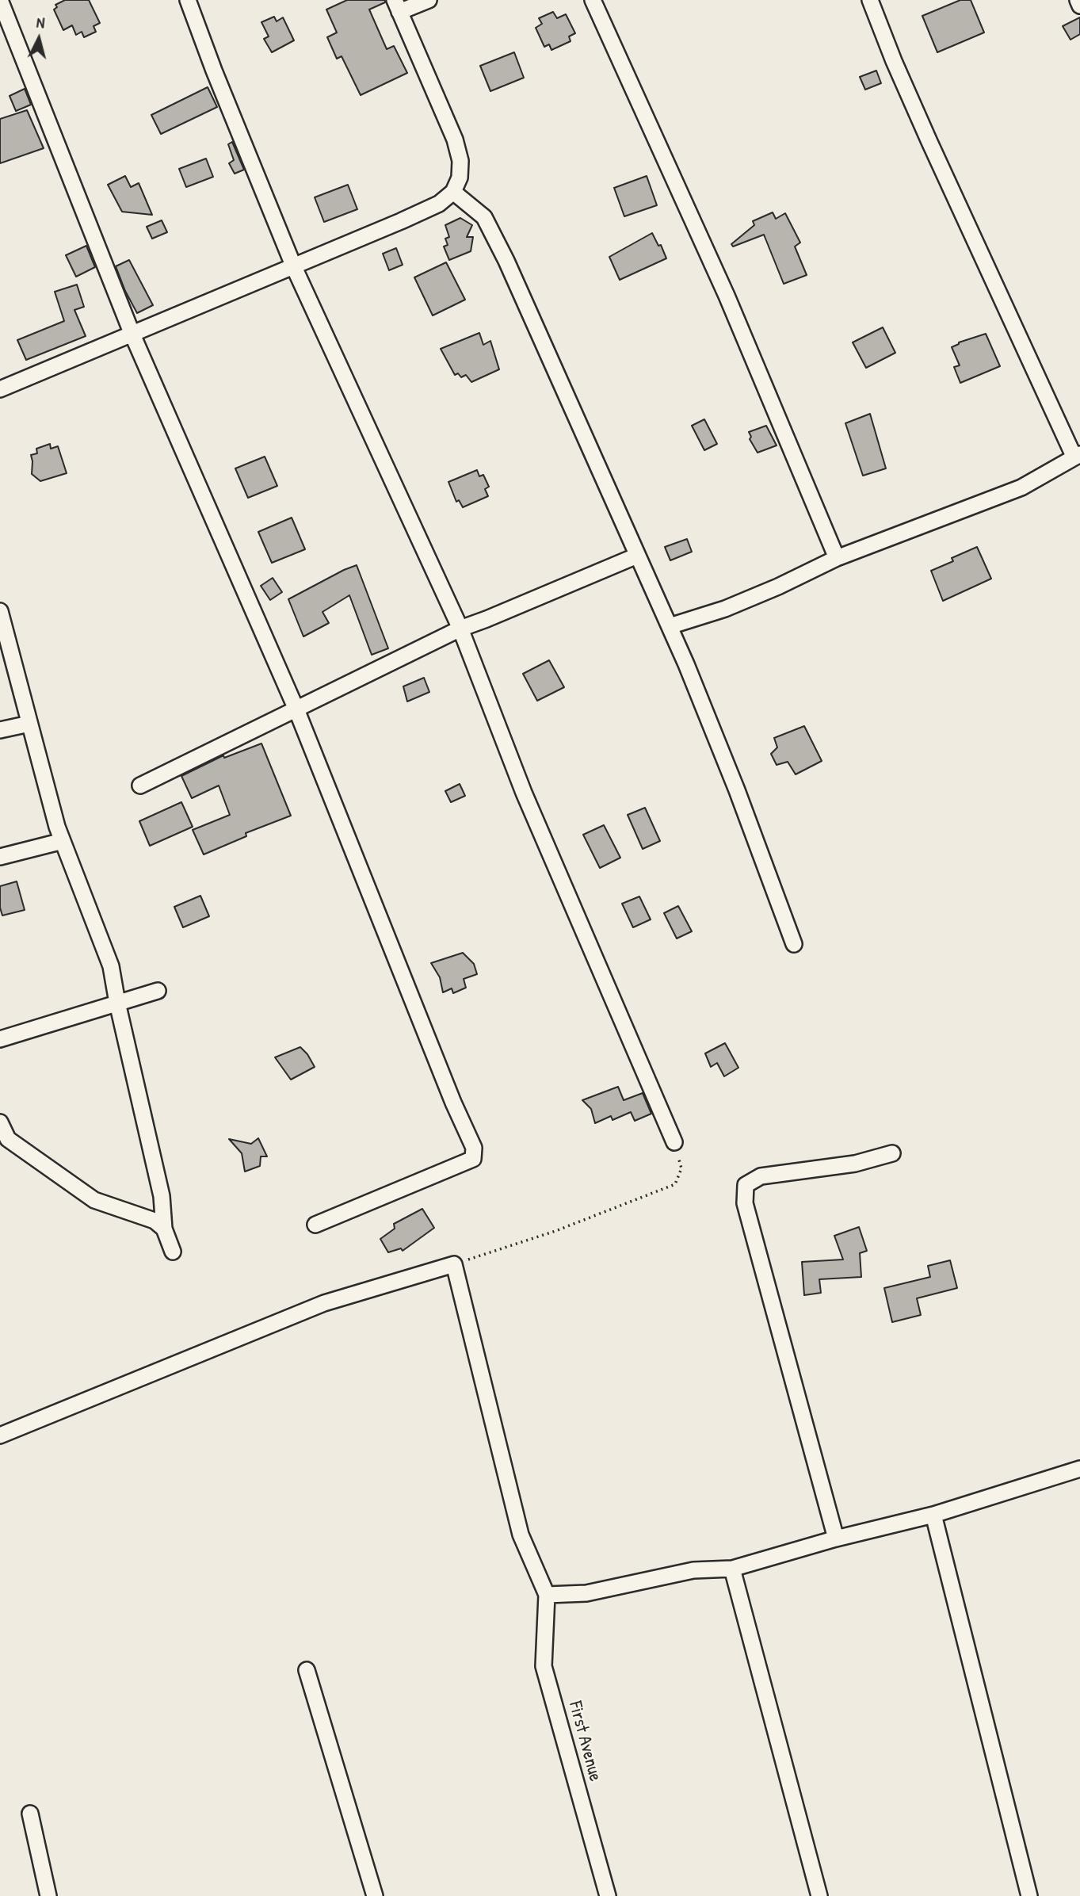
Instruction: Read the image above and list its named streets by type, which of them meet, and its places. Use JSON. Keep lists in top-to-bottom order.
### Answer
{
  "streets": {
    "street": ["First Avenue"]
  },
  "north": "top"
}
